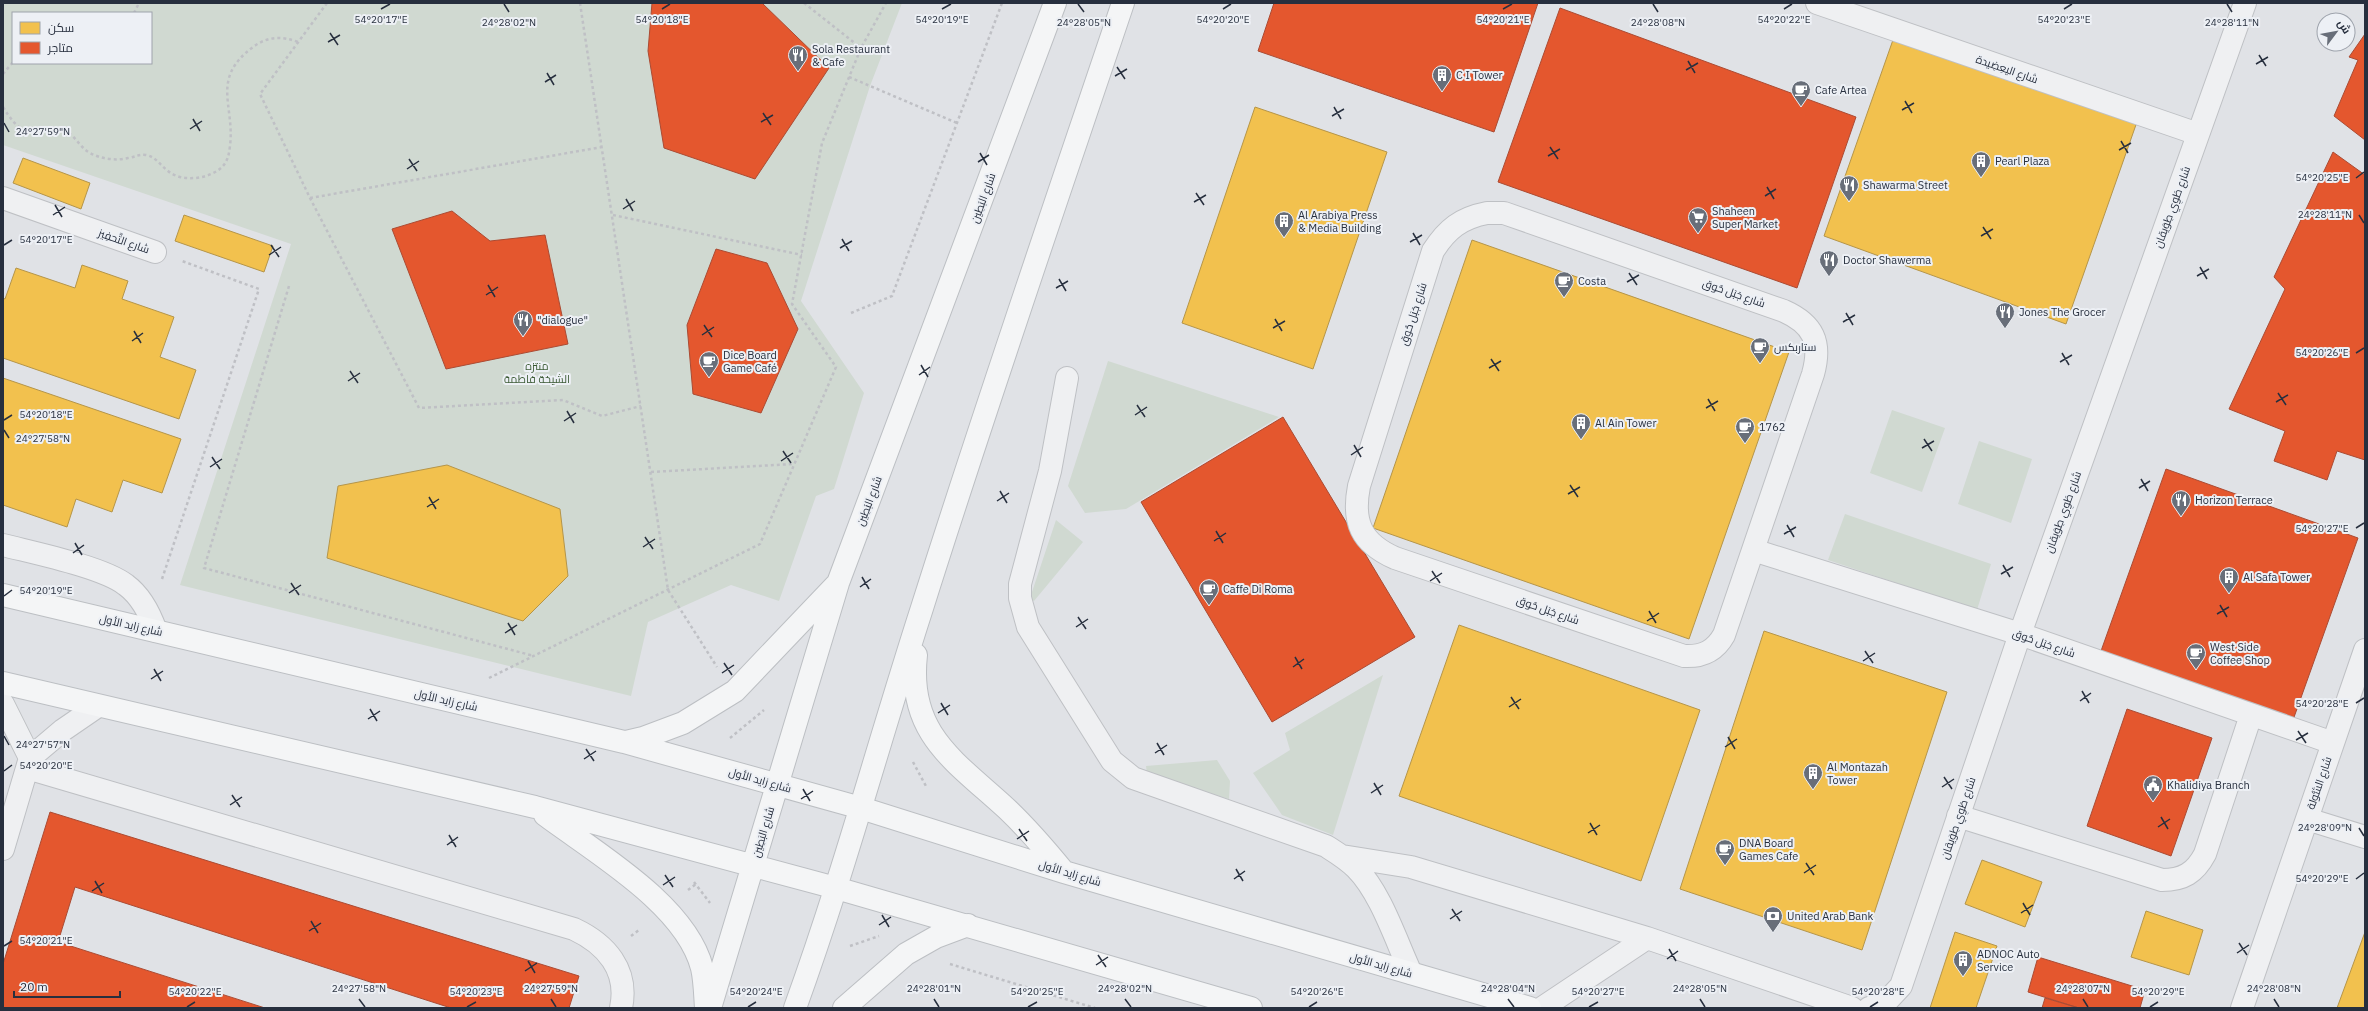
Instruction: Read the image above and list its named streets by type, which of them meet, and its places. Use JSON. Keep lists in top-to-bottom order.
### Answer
{
  "streets": {
    "main road": ["شارع البَطِين", "شارع زايد الأول"],
    "street": [
      "شارع اليعِضِيدة",
      "شارع طَوِي طِوَيقان",
      "شارع التَّحفِيز",
      "شارع جَبَل حُوق",
      "شارع الشُّولة"
    ]
  },
  "crossings": [
    ["شارع اليعِضِيدة", "شارع طَوِي طِوَيقان"],
    ["شارع البَطِين", "شارع زايد الأول"],
    ["شارع طَوِي طِوَيقان", "شارع جَبَل حُوق"],
    ["شارع جَبَل حُوق", "شارع الشُّولة"]
  ],
  "parks": ["منتزه الشيخة فاطمة"],
  "places": {
    "restaurant": [
      "Sola Restaurant & Cafe",
      "Shawarma Street",
      "Doctor Shawerma",
      "Jones The Grocer",
      "\"dialogue\"",
      "Horizon Terrace"
    ],
    "building": [
      "C I Tower",
      "Pearl Plaza",
      "Al Arabiya Press & Media Building",
      "Al Ain Tower",
      "Al Safa Tower",
      "Al Montazah Tower",
      "ADNOC Auto Service"
    ],
    "cafe": [
      "Cafe Artea",
      "Costa",
      "ستاربكس",
      "Dice Board Game Café",
      "1762",
      "Caffe Di Roma",
      "West Side Coffee Shop",
      "DNA Board Games Cafe"
    ],
    "supermarket": ["Shaheen Super Market"],
    "public building": ["Khalidiya Branch"],
    "bank": ["United Arab Bank"]
  },
  "legend": ["سكن", "متاجر"],
  "scale_bar": "20 m",
  "north": "top right",
  "coordinates": [
    "54°20'17\"E",
    "54°20'18\"E",
    "54°20'19\"E",
    "54°20'20\"E",
    "54°20'21\"E",
    "54°20'22\"E",
    "54°20'23\"E",
    "24°28'02\"N",
    "24°28'05\"N",
    "24°28'08\"N",
    "24°28'11\"N",
    "24°27'59\"N",
    "54°20'25\"E",
    "54°20'26\"E",
    "24°27'58\"N",
    "54°20'27\"E",
    "54°20'28\"E",
    "24°27'57\"N",
    "24°28'09\"N",
    "54°20'29\"E",
    "24°28'01\"N",
    "24°28'04\"N",
    "24°28'07\"N",
    "54°20'24\"E"
  ]
}
